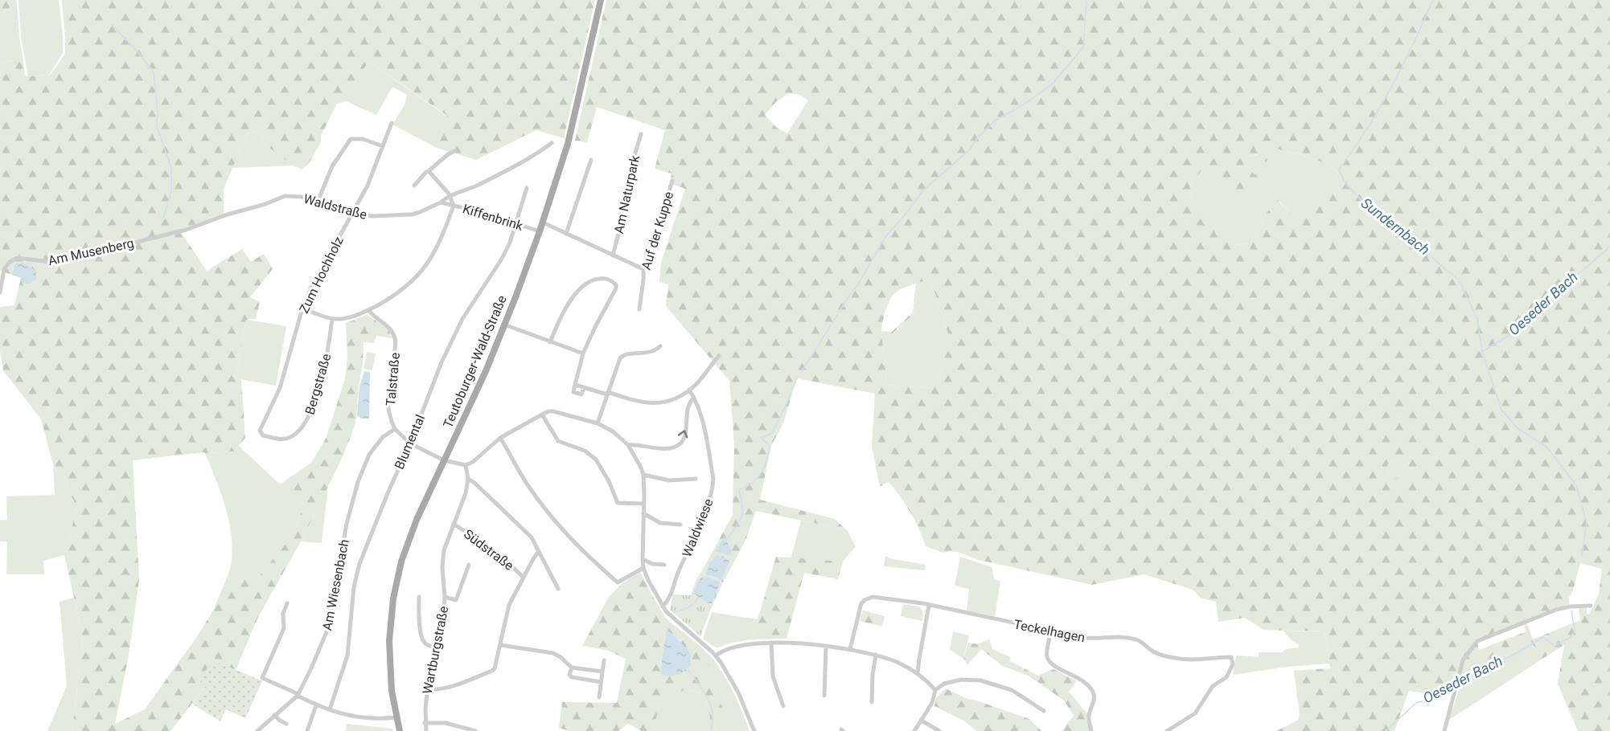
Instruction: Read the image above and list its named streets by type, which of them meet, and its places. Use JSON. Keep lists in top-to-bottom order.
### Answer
{
  "streets": {
    "main road": ["Teutoburger-Wald-Straße"],
    "street": [
      "Am Naturpark",
      "Waldstraße",
      "Kiffenbrink",
      "Auf der Kuppe",
      "Am Musenberg",
      "Zum Hochholz",
      "Talstraße",
      "Bergstraße",
      "Blumental",
      "Waldwiese",
      "Südstraße",
      "Am Wiesenbach",
      "Teckelhagen",
      "Wartburgstraße"
    ]
  },
  "crossings": [
    ["Waldstraße", "Am Musenberg"],
    ["Waldstraße", "Zum Hochholz"],
    ["Kiffenbrink", "Zum Hochholz"],
    ["Kiffenbrink", "Teutoburger-Wald-Straße"],
    ["Kiffenbrink", "Talstraße"],
    ["Kiffenbrink", "Bergstraße"],
    ["Kiffenbrink", "Blumental"],
    ["Zum Hochholz", "Bergstraße"],
    ["Talstraße", "Am Wiesenbach"],
    ["Südstraße", "Wartburgstraße"]
  ],
  "water": ["Sundernbach", "Oeseder Bach"]
}
